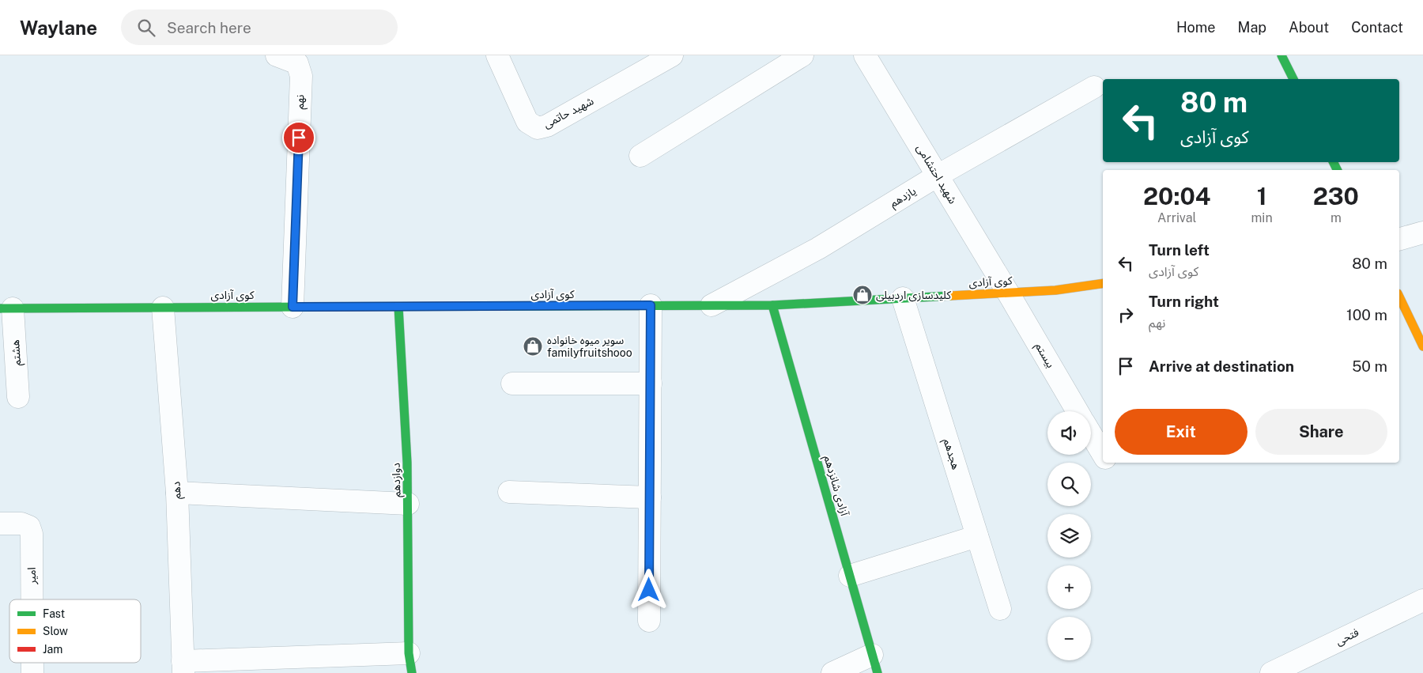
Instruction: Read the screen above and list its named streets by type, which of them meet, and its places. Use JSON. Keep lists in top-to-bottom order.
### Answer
{
  "streets": {
    "street": [
      "نهم",
      "شهید حاتمی",
      "شهید احتشامی",
      "یازدهم",
      "کوی آزادی",
      "هشتم",
      "بیستم",
      "هجدهم",
      "دوازدهم",
      "آزادی شانزدهم",
      "دهم",
      "امیر",
      "فتحی"
    ]
  },
  "crossings": [
    ["نهم", "کوی آزادی"],
    ["شهید احتشامی", "یازدهم"],
    ["شهید احتشامی", "کوی آزادی"],
    ["شهید احتشامی", "بیستم"],
    ["یازدهم", "کوی آزادی"],
    ["کوی آزادی", "هشتم"],
    ["کوی آزادی", "بیستم"],
    ["کوی آزادی", "هجدهم"],
    ["کوی آزادی", "دوازدهم"],
    ["کوی آزادی", "آزادی شانزدهم"],
    ["کوی آزادی", "دهم"]
  ],
  "places": {
    "shop": ["کلیدسازی اردبیلی", "سوپر میوه خانواده familyfruitshooo"]
  },
  "legend": ["Fast", "Slow", "Jam"],
  "page": {
    "header": "Waylane",
    "search": "Search here",
    "nav": [
      "Home",
      "Map",
      "About",
      "Contact"
    ],
    "turn": ["80 m", "کوی آزادی"],
    "eta": [
      "20:04",
      "Arrival",
      "1",
      "min",
      "230",
      "m"
    ],
    "list": [
      {
        "name": "Turn left",
        "note": "کوی آزادی",
        "value": "80 m"
      },
      {
        "name": "Turn right",
        "note": "نهم",
        "value": "100 m"
      },
      {
        "name": "Arrive at destination",
        "value": "50 m"
      }
    ],
    "buttons": ["Exit", "Share"],
    "map_buttons": ["+", "−"]
  }
}
